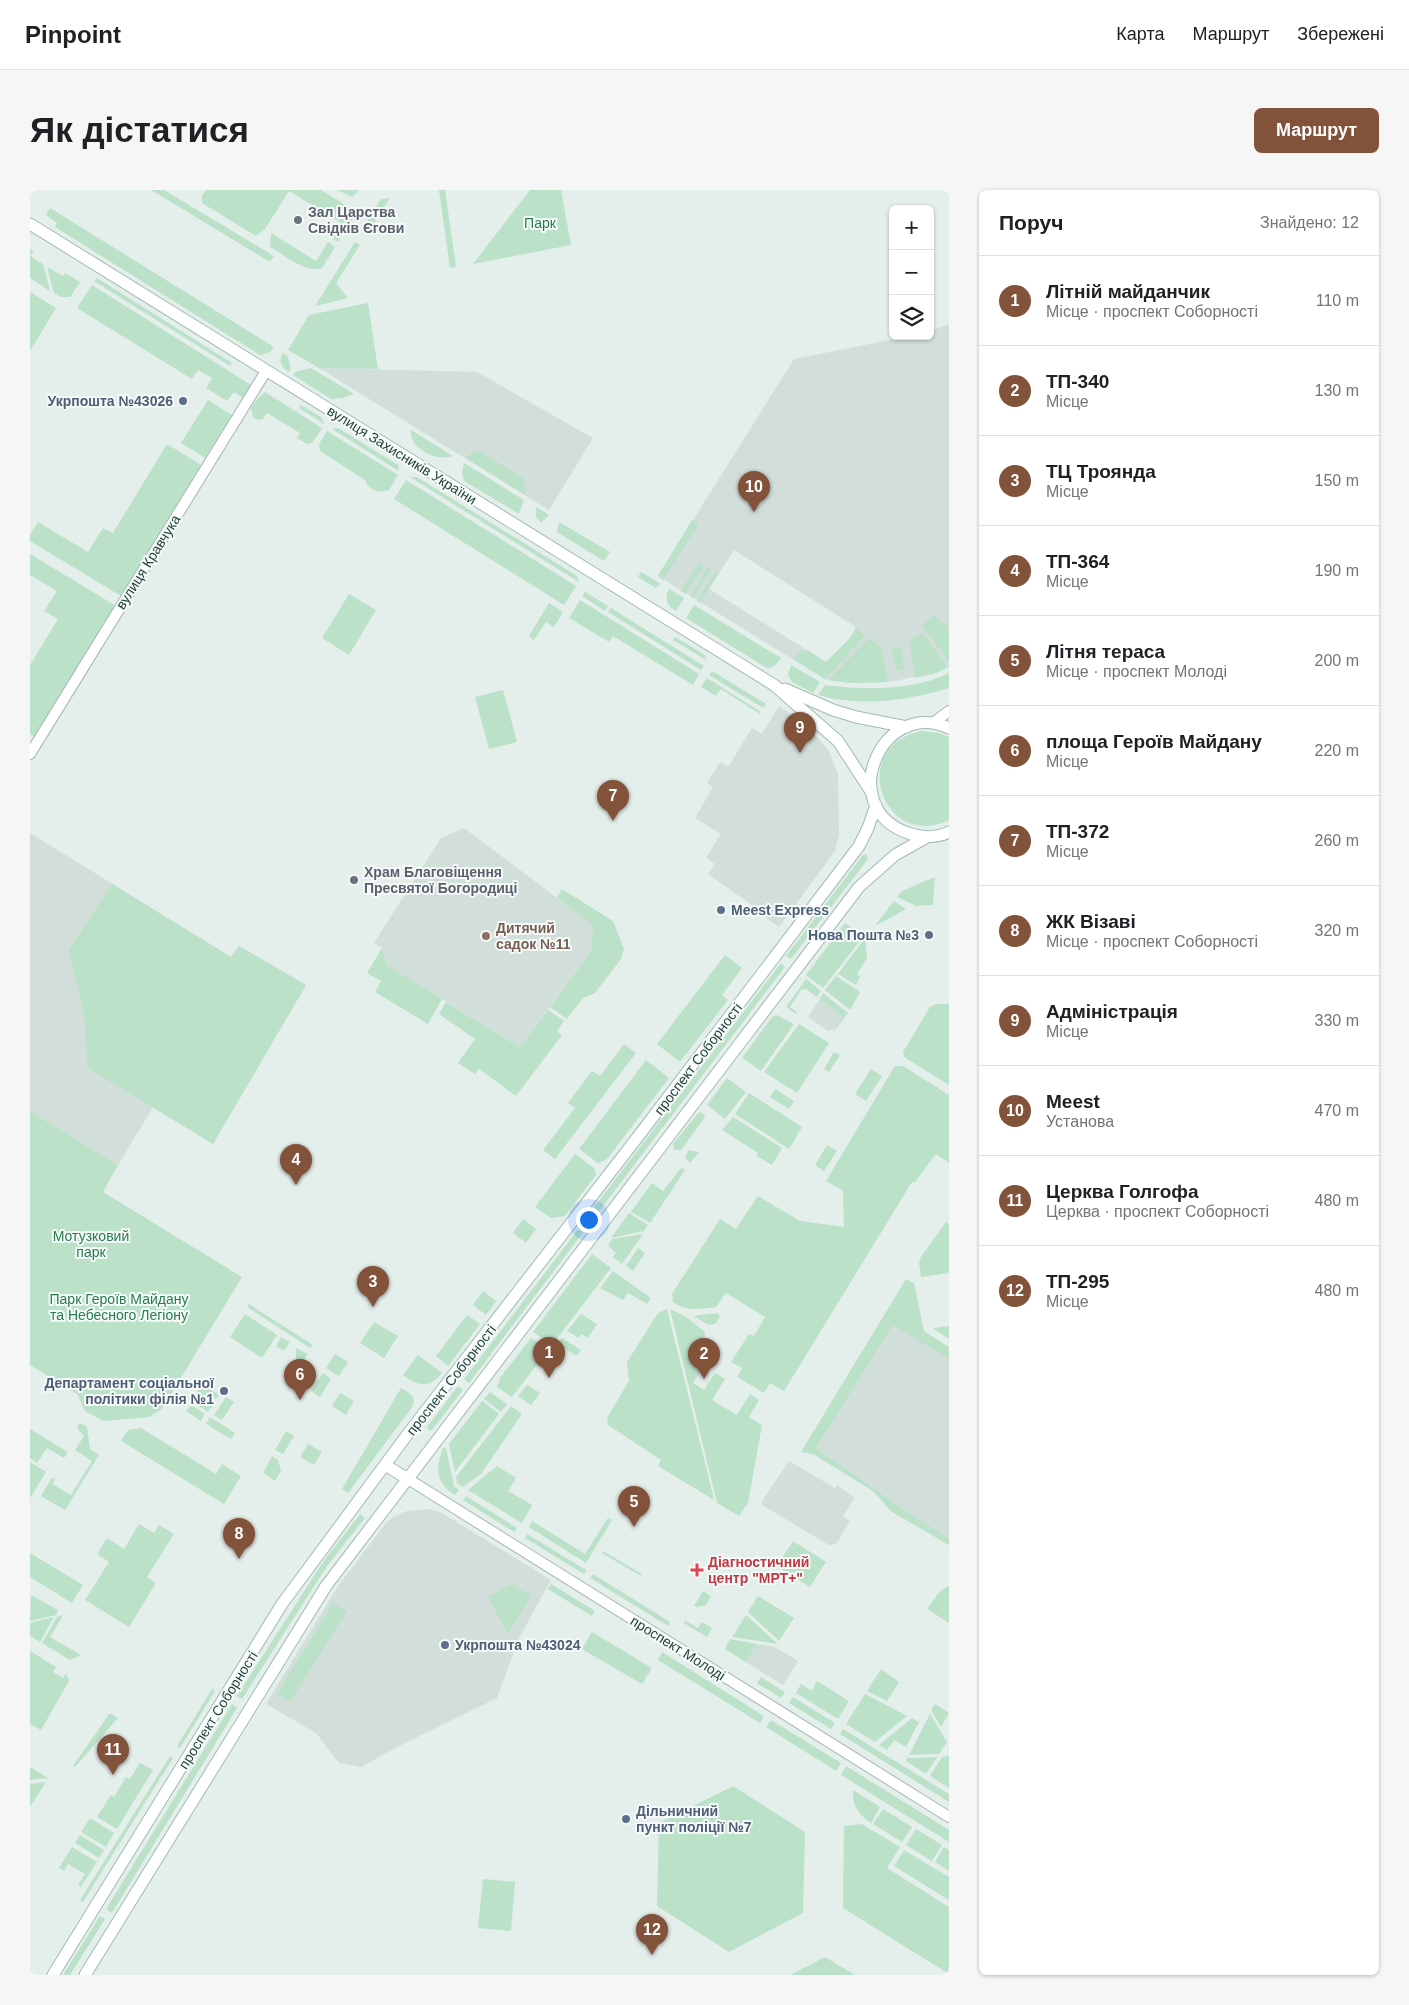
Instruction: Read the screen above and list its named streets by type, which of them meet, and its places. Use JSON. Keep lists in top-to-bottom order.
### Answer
{
  "streets": {
    "main road": ["вулиця Захисників України", "проспект Соборності"],
    "street": ["вулиця Кравчука", "проспект Молоді"]
  },
  "crossings": [
    ["вулиця Захисників України", "вулиця Кравчука"],
    ["проспект Соборності", "проспект Молоді"]
  ],
  "parks": ["Парк", "Мотузковий парк", "Парк Героїв Майдану та Небесного Легіону"],
  "places": {
    "other": [
      "Зал Царства Свідків Єгови",
      "Укрпошта №43026",
      "Храм Благовіщення Пресвятої Богородиці",
      "Meest Express",
      "Нова Пошта №3",
      "Дитячий садок №11",
      "Департамент соціальної політики філія №1",
      "Укрпошта №43024",
      "Дільничний пункт поліції №7"
    ],
    "health": ["Діагностичний центр \"МРТ+\""]
  },
  "page": {
    "header": "Pinpoint",
    "nav": ["Карта", "Маршрут", "Збережені"],
    "buttons": "Маршрут",
    "title": "Як дістатися",
    "heading": ["Поруч", "Знайдено: 12"],
    "map_buttons": ["+", "−"],
    "list": [
      {
        "mark": "1",
        "name": "Літній майданчик",
        "note": "Місце · проспект Соборності",
        "value": "110 m"
      },
      {
        "mark": "2",
        "name": "ТП-340",
        "note": "Місце",
        "value": "130 m"
      },
      {
        "mark": "3",
        "name": "ТЦ Троянда",
        "note": "Місце",
        "value": "150 m"
      },
      {
        "mark": "4",
        "name": "ТП-364",
        "note": "Місце",
        "value": "190 m"
      },
      {
        "mark": "5",
        "name": "Літня тераса",
        "note": "Місце · проспект Молоді",
        "value": "200 m"
      },
      {
        "mark": "6",
        "name": "площа Героїв Майдану",
        "note": "Місце",
        "value": "220 m"
      },
      {
        "mark": "7",
        "name": "ТП-372",
        "note": "Місце",
        "value": "260 m"
      },
      {
        "mark": "8",
        "name": "ЖК Візаві",
        "note": "Місце · проспект Соборності",
        "value": "320 m"
      },
      {
        "mark": "9",
        "name": "Адміністрація",
        "note": "Місце",
        "value": "330 m"
      },
      {
        "mark": "10",
        "name": "Meest",
        "note": "Установа",
        "value": "470 m"
      },
      {
        "mark": "11",
        "name": "Церква Голгофа",
        "note": "Церква · проспект Соборності",
        "value": "480 m"
      },
      {
        "mark": "12",
        "name": "ТП-295",
        "note": "Місце",
        "value": "480 m"
      }
    ],
    "pins": [
      "10",
      "9",
      "7",
      "4",
      "3",
      "1",
      "2",
      "6",
      "5",
      "8",
      "11",
      "12"
    ]
  }
}
